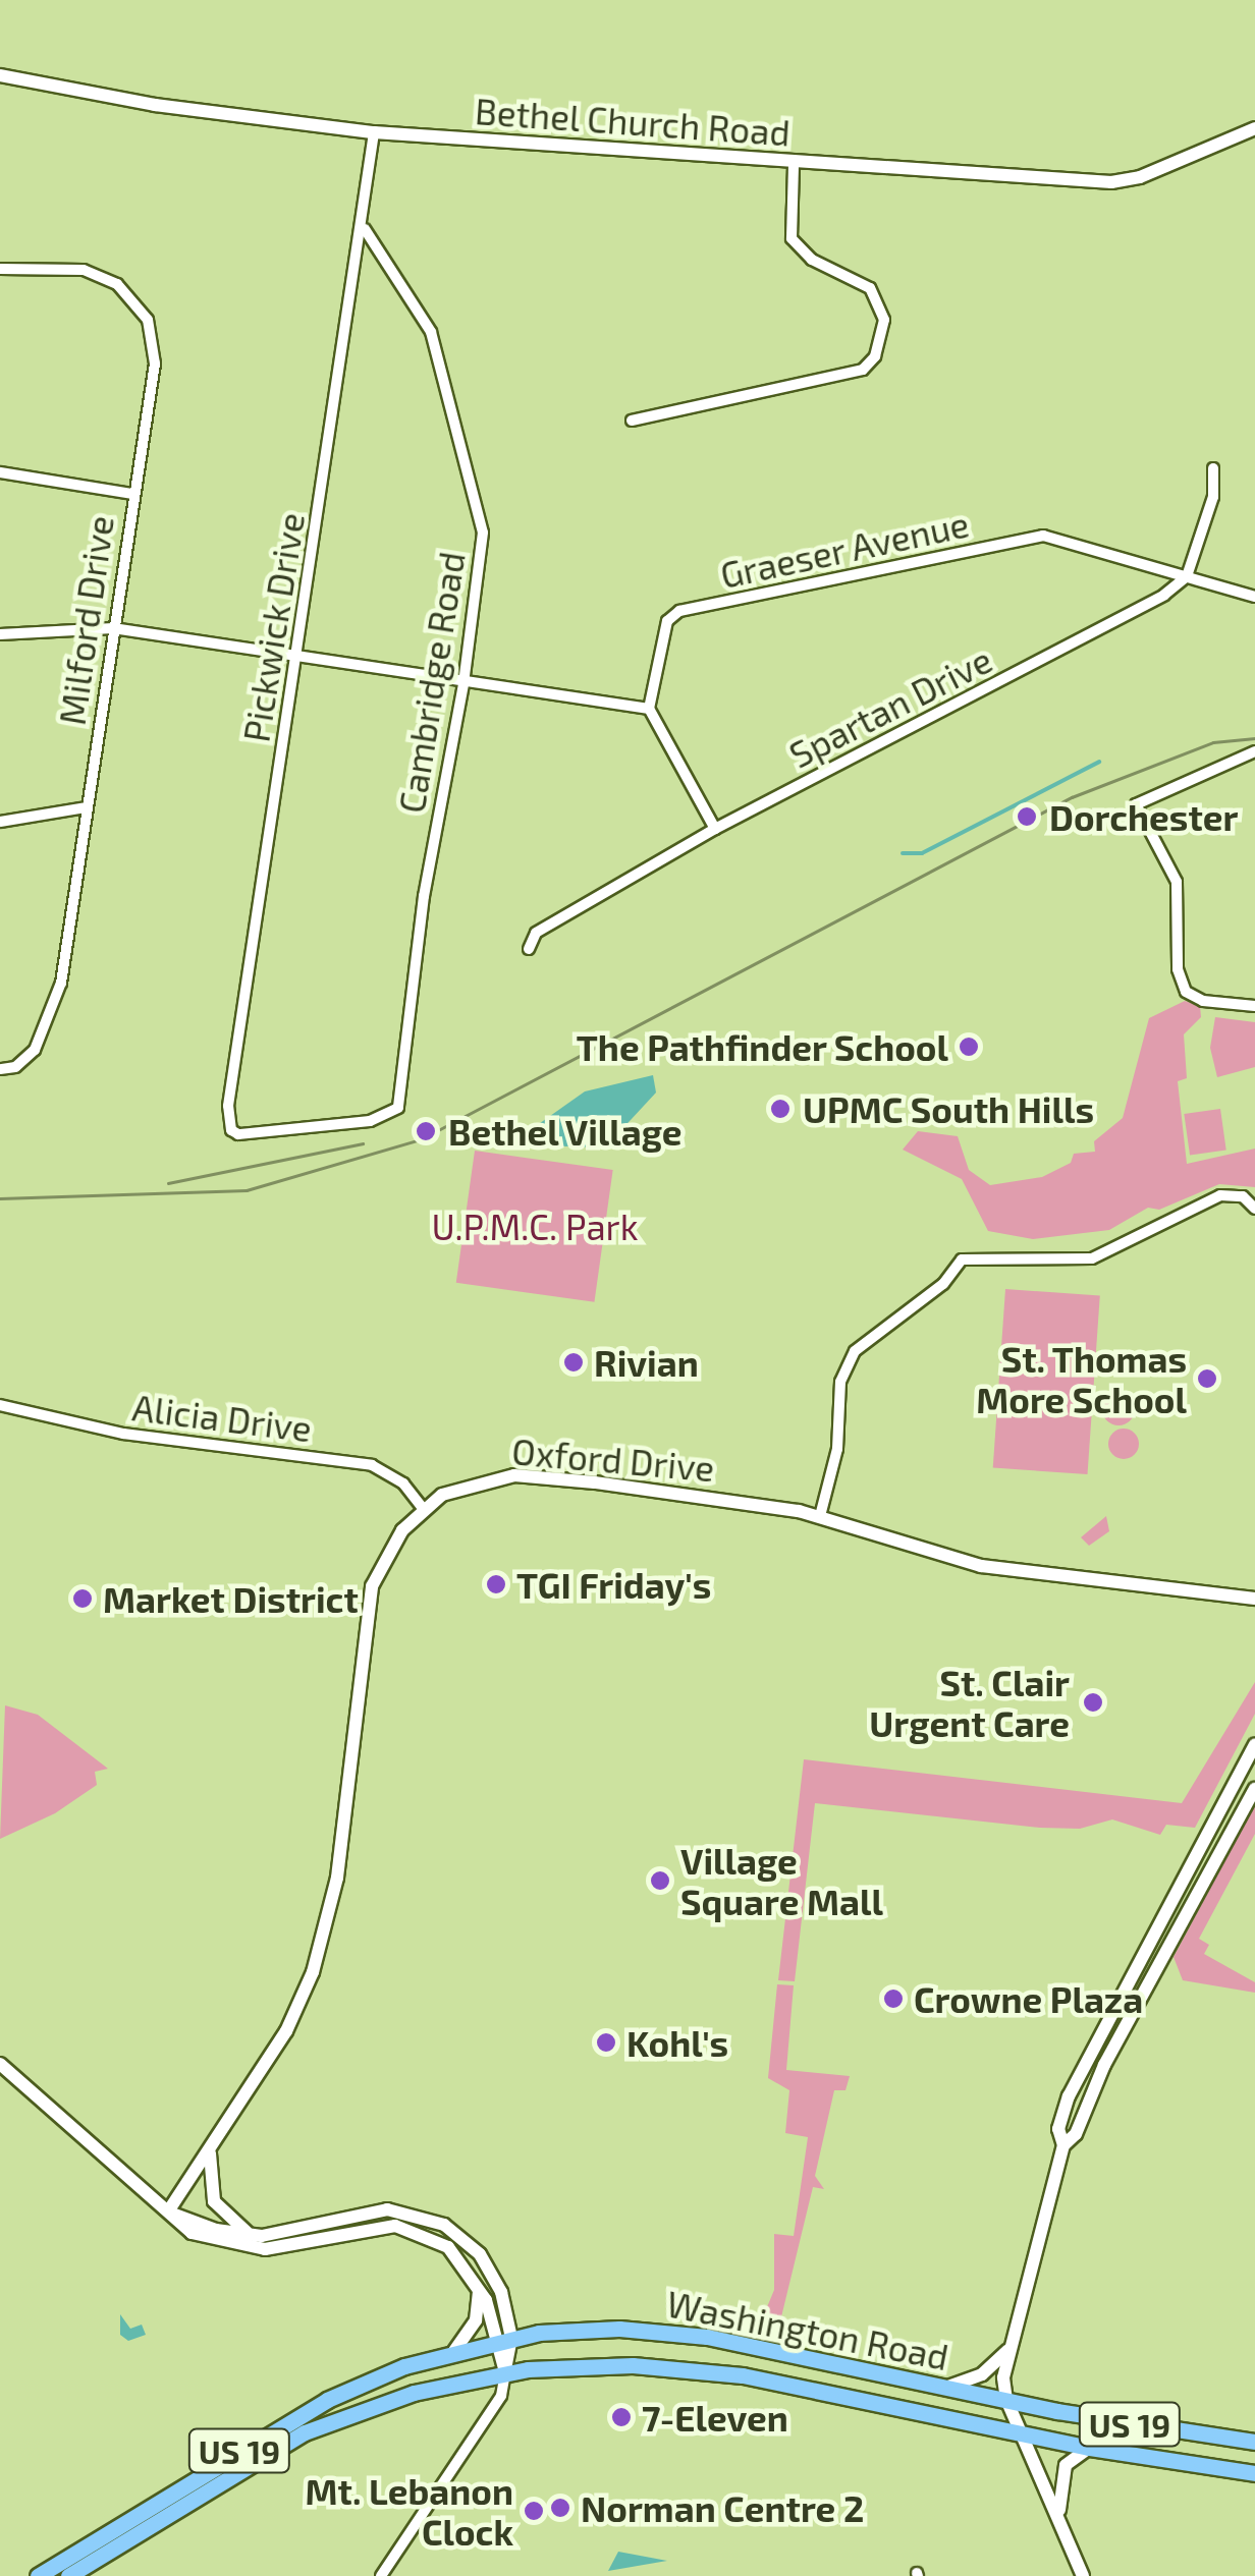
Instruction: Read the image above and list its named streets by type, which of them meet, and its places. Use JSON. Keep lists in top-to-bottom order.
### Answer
{
  "streets": {
    "main road": ["Washington Road", "US 19"],
    "street": [
      "Bethel Church Road",
      "Graeser Avenue",
      "Milford Drive",
      "Pickwick Drive",
      "Cambridge Road",
      "Spartan Drive",
      "Alicia Drive",
      "Oxford Drive"
    ]
  },
  "crossings": [
    ["Bethel Church Road", "Pickwick Drive"],
    ["Graeser Avenue", "Spartan Drive"],
    ["Pickwick Drive", "Cambridge Road"],
    ["Alicia Drive", "Oxford Drive"]
  ],
  "parks": ["U.P.M.C. Park"],
  "places": [
    "Dorchester",
    "The Pathfinder School",
    "UPMC South Hills",
    "Bethel Village",
    "Rivian",
    "St. Thomas More School",
    "TGI Friday's",
    "Market District",
    "St. Clair Urgent Care",
    "Village Square Mall",
    "Crowne Plaza",
    "Kohl's",
    "7-Eleven",
    "Norman Centre 2",
    "Mt. Lebanon Clock"
  ]
}
